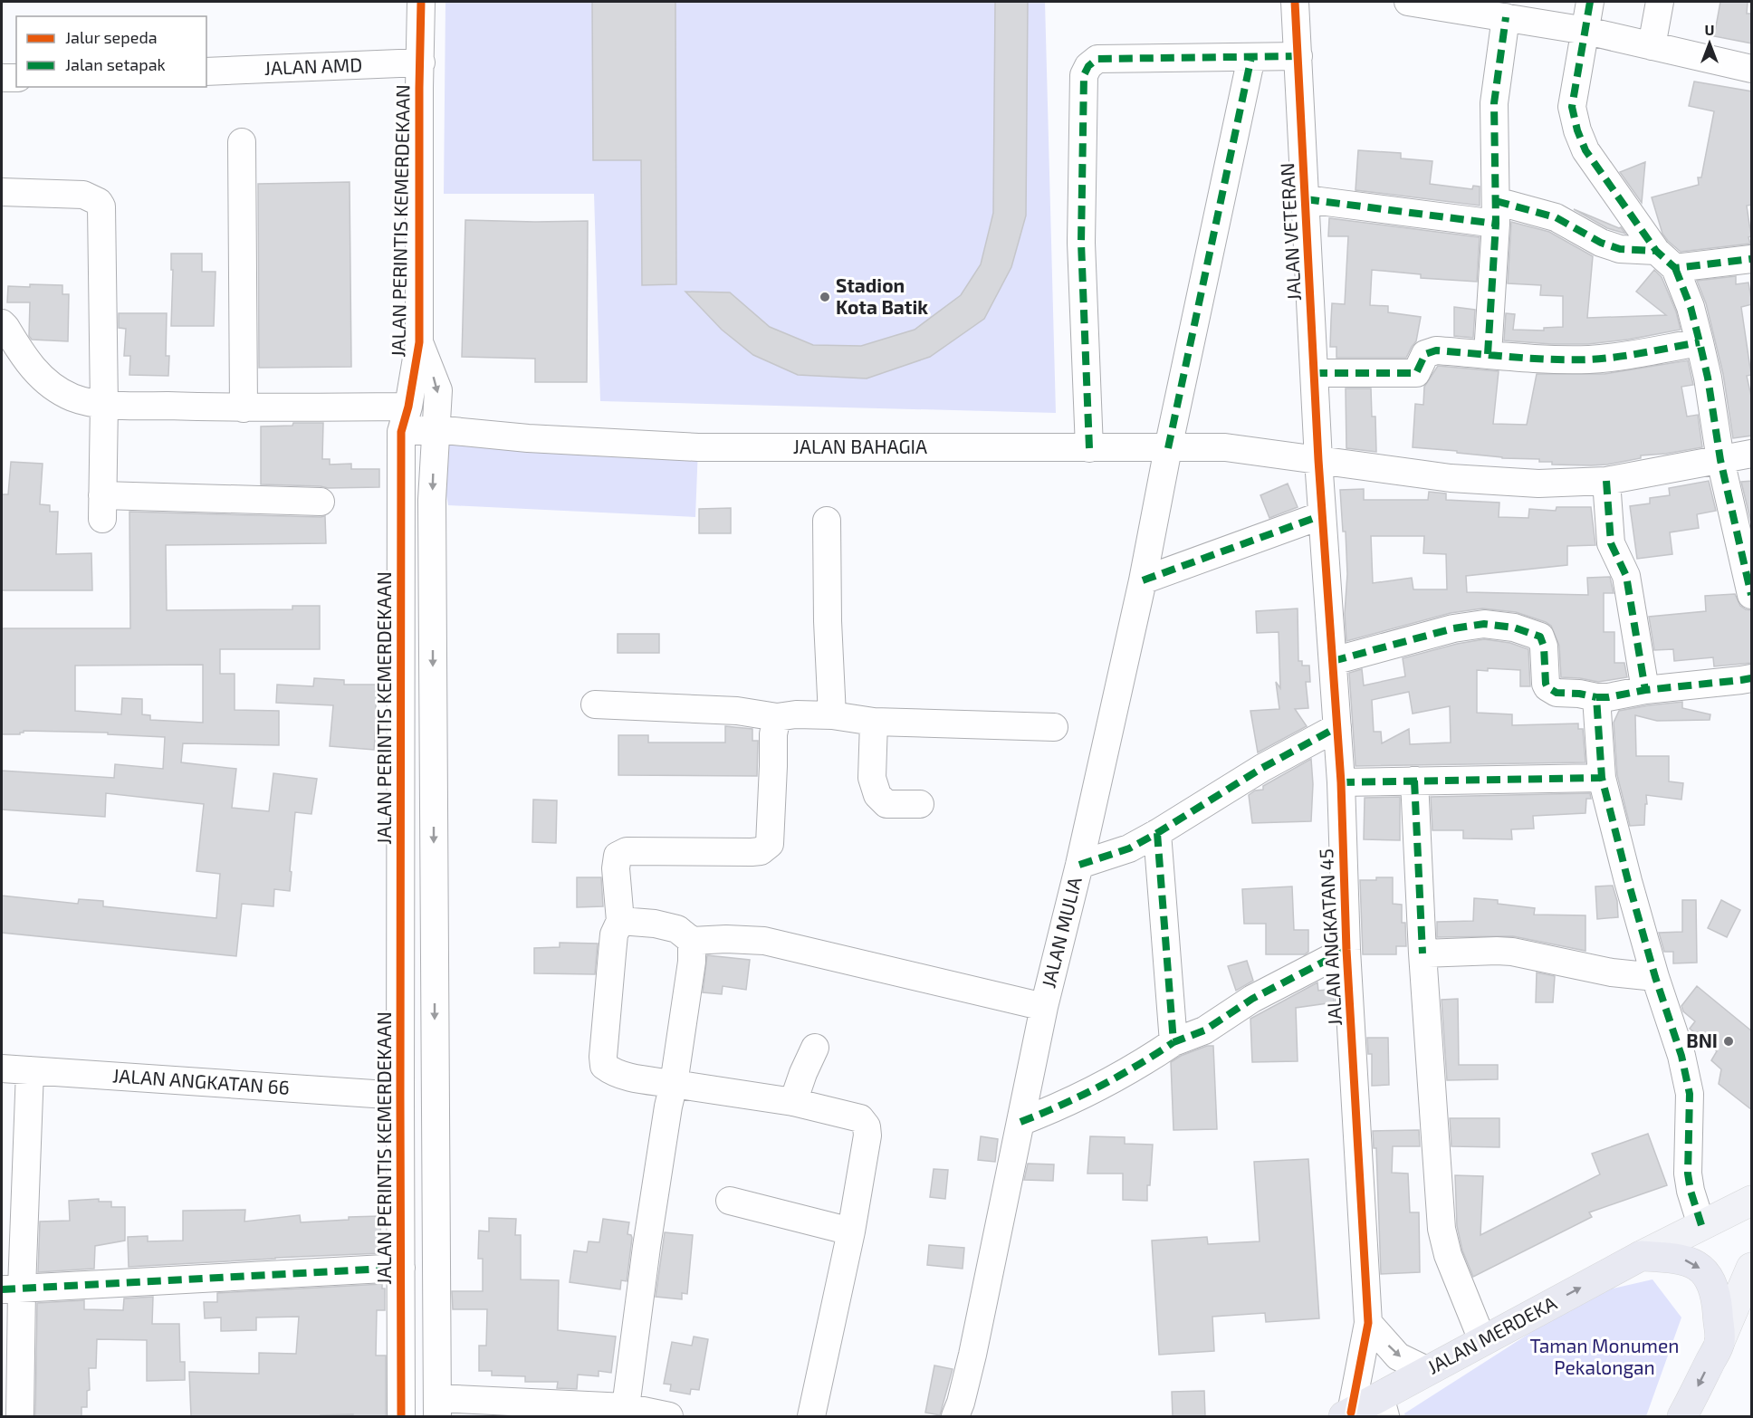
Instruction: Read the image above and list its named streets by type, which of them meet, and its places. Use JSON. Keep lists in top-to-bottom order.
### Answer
{
  "streets": {
    "highway": ["JALAN MERDEKA"],
    "street": [
      "JALAN AMD",
      "JALAN PERINTIS KEMERDEKAAN",
      "JALAN VETERAN",
      "JALAN BAHAGIA",
      "JALAN MULIA",
      "JALAN ANGKATAN 45",
      "JALAN ANGKATAN 66"
    ]
  },
  "crossings": [
    ["JALAN AMD", "JALAN PERINTIS KEMERDEKAAN"],
    ["JALAN PERINTIS KEMERDEKAAN", "JALAN BAHAGIA"],
    ["JALAN PERINTIS KEMERDEKAAN", "JALAN ANGKATAN 66"],
    ["JALAN VETERAN", "JALAN BAHAGIA"],
    ["JALAN VETERAN", "JALAN ANGKATAN 45"],
    ["JALAN BAHAGIA", "JALAN MULIA"],
    ["JALAN BAHAGIA", "JALAN ANGKATAN 45"],
    ["JALAN ANGKATAN 45", "JALAN MERDEKA"]
  ],
  "one_way": ["JALAN MERDEKA"],
  "parks": ["Taman Monumen Pekalongan"],
  "places": ["Stadion Kota Batik", "BNI"],
  "legend": ["Jalur sepeda", "Jalan setapak"],
  "north": "top"
}
